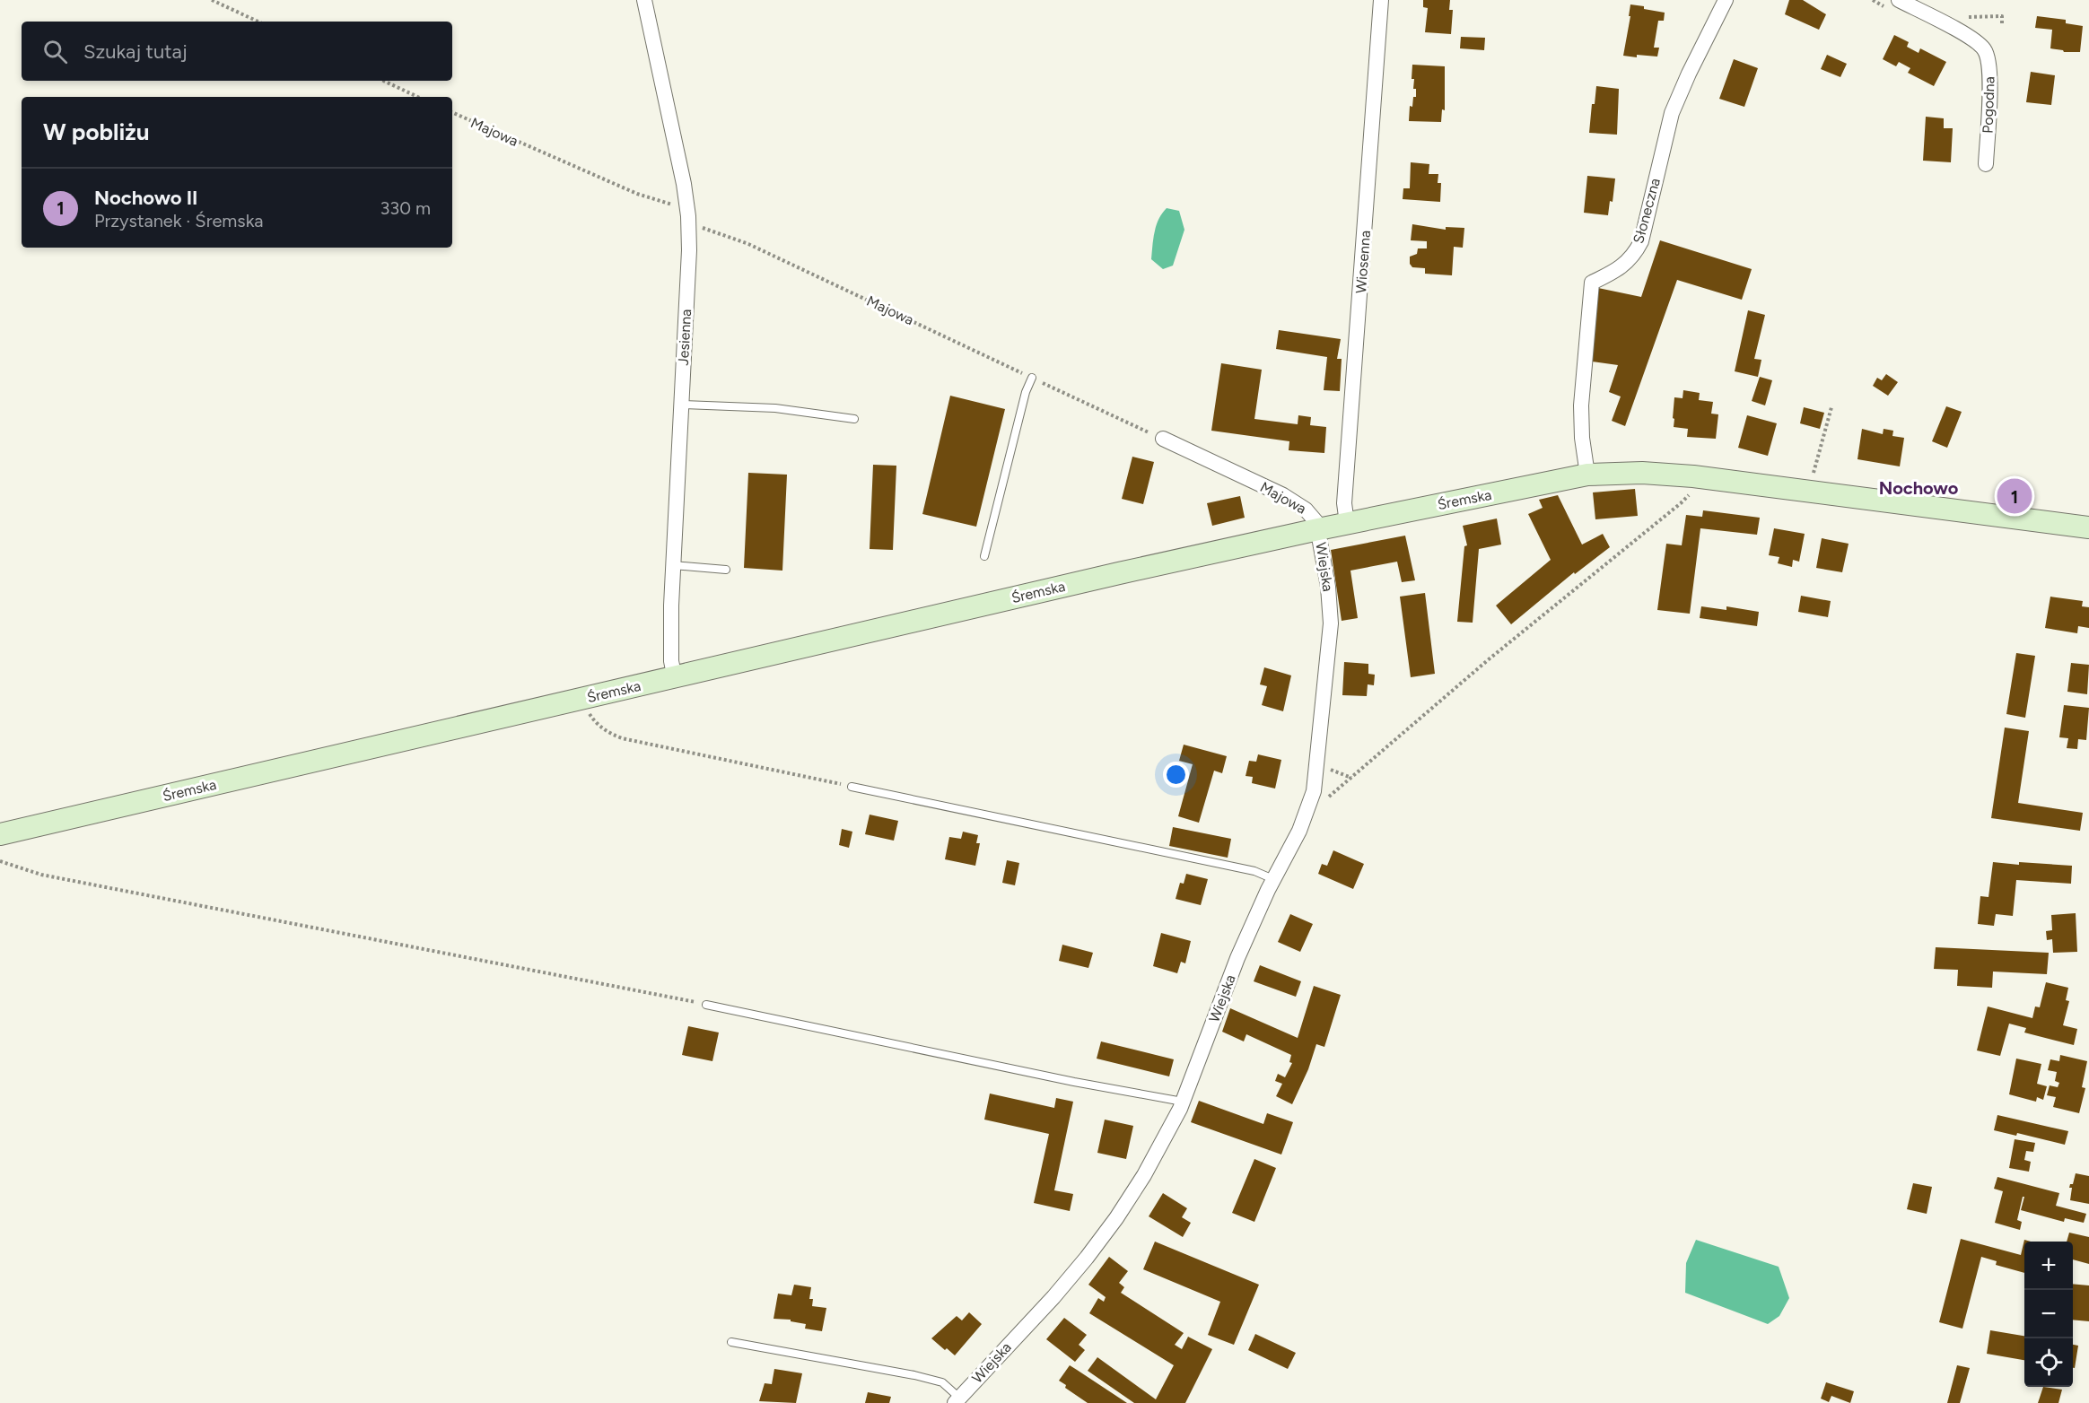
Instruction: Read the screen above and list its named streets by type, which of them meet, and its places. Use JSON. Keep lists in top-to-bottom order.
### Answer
{
  "streets": {
    "main road": ["Śremska"],
    "street": [
      "Pogodna",
      "Majowa",
      "Słoneczna",
      "Wiosenna",
      "Jesienna",
      "Wiejska"
    ]
  },
  "crossings": [
    ["Majowa", "Jesienna"],
    ["Majowa", "Śremska"],
    ["Majowa", "Wiejska"],
    ["Słoneczna", "Śremska"],
    ["Wiosenna", "Śremska"],
    ["Jesienna", "Śremska"],
    ["Śremska", "Wiejska"]
  ],
  "districts": ["Nochowo"],
  "page": {
    "search": "Szukaj tutaj",
    "heading": "W pobliżu",
    "list": [
      {
        "mark": "1",
        "name": "Nochowo II",
        "note": "Przystanek · Śremska",
        "value": "330 m"
      }
    ],
    "pins": "1",
    "map_buttons": ["+", "−"]
  }
}
